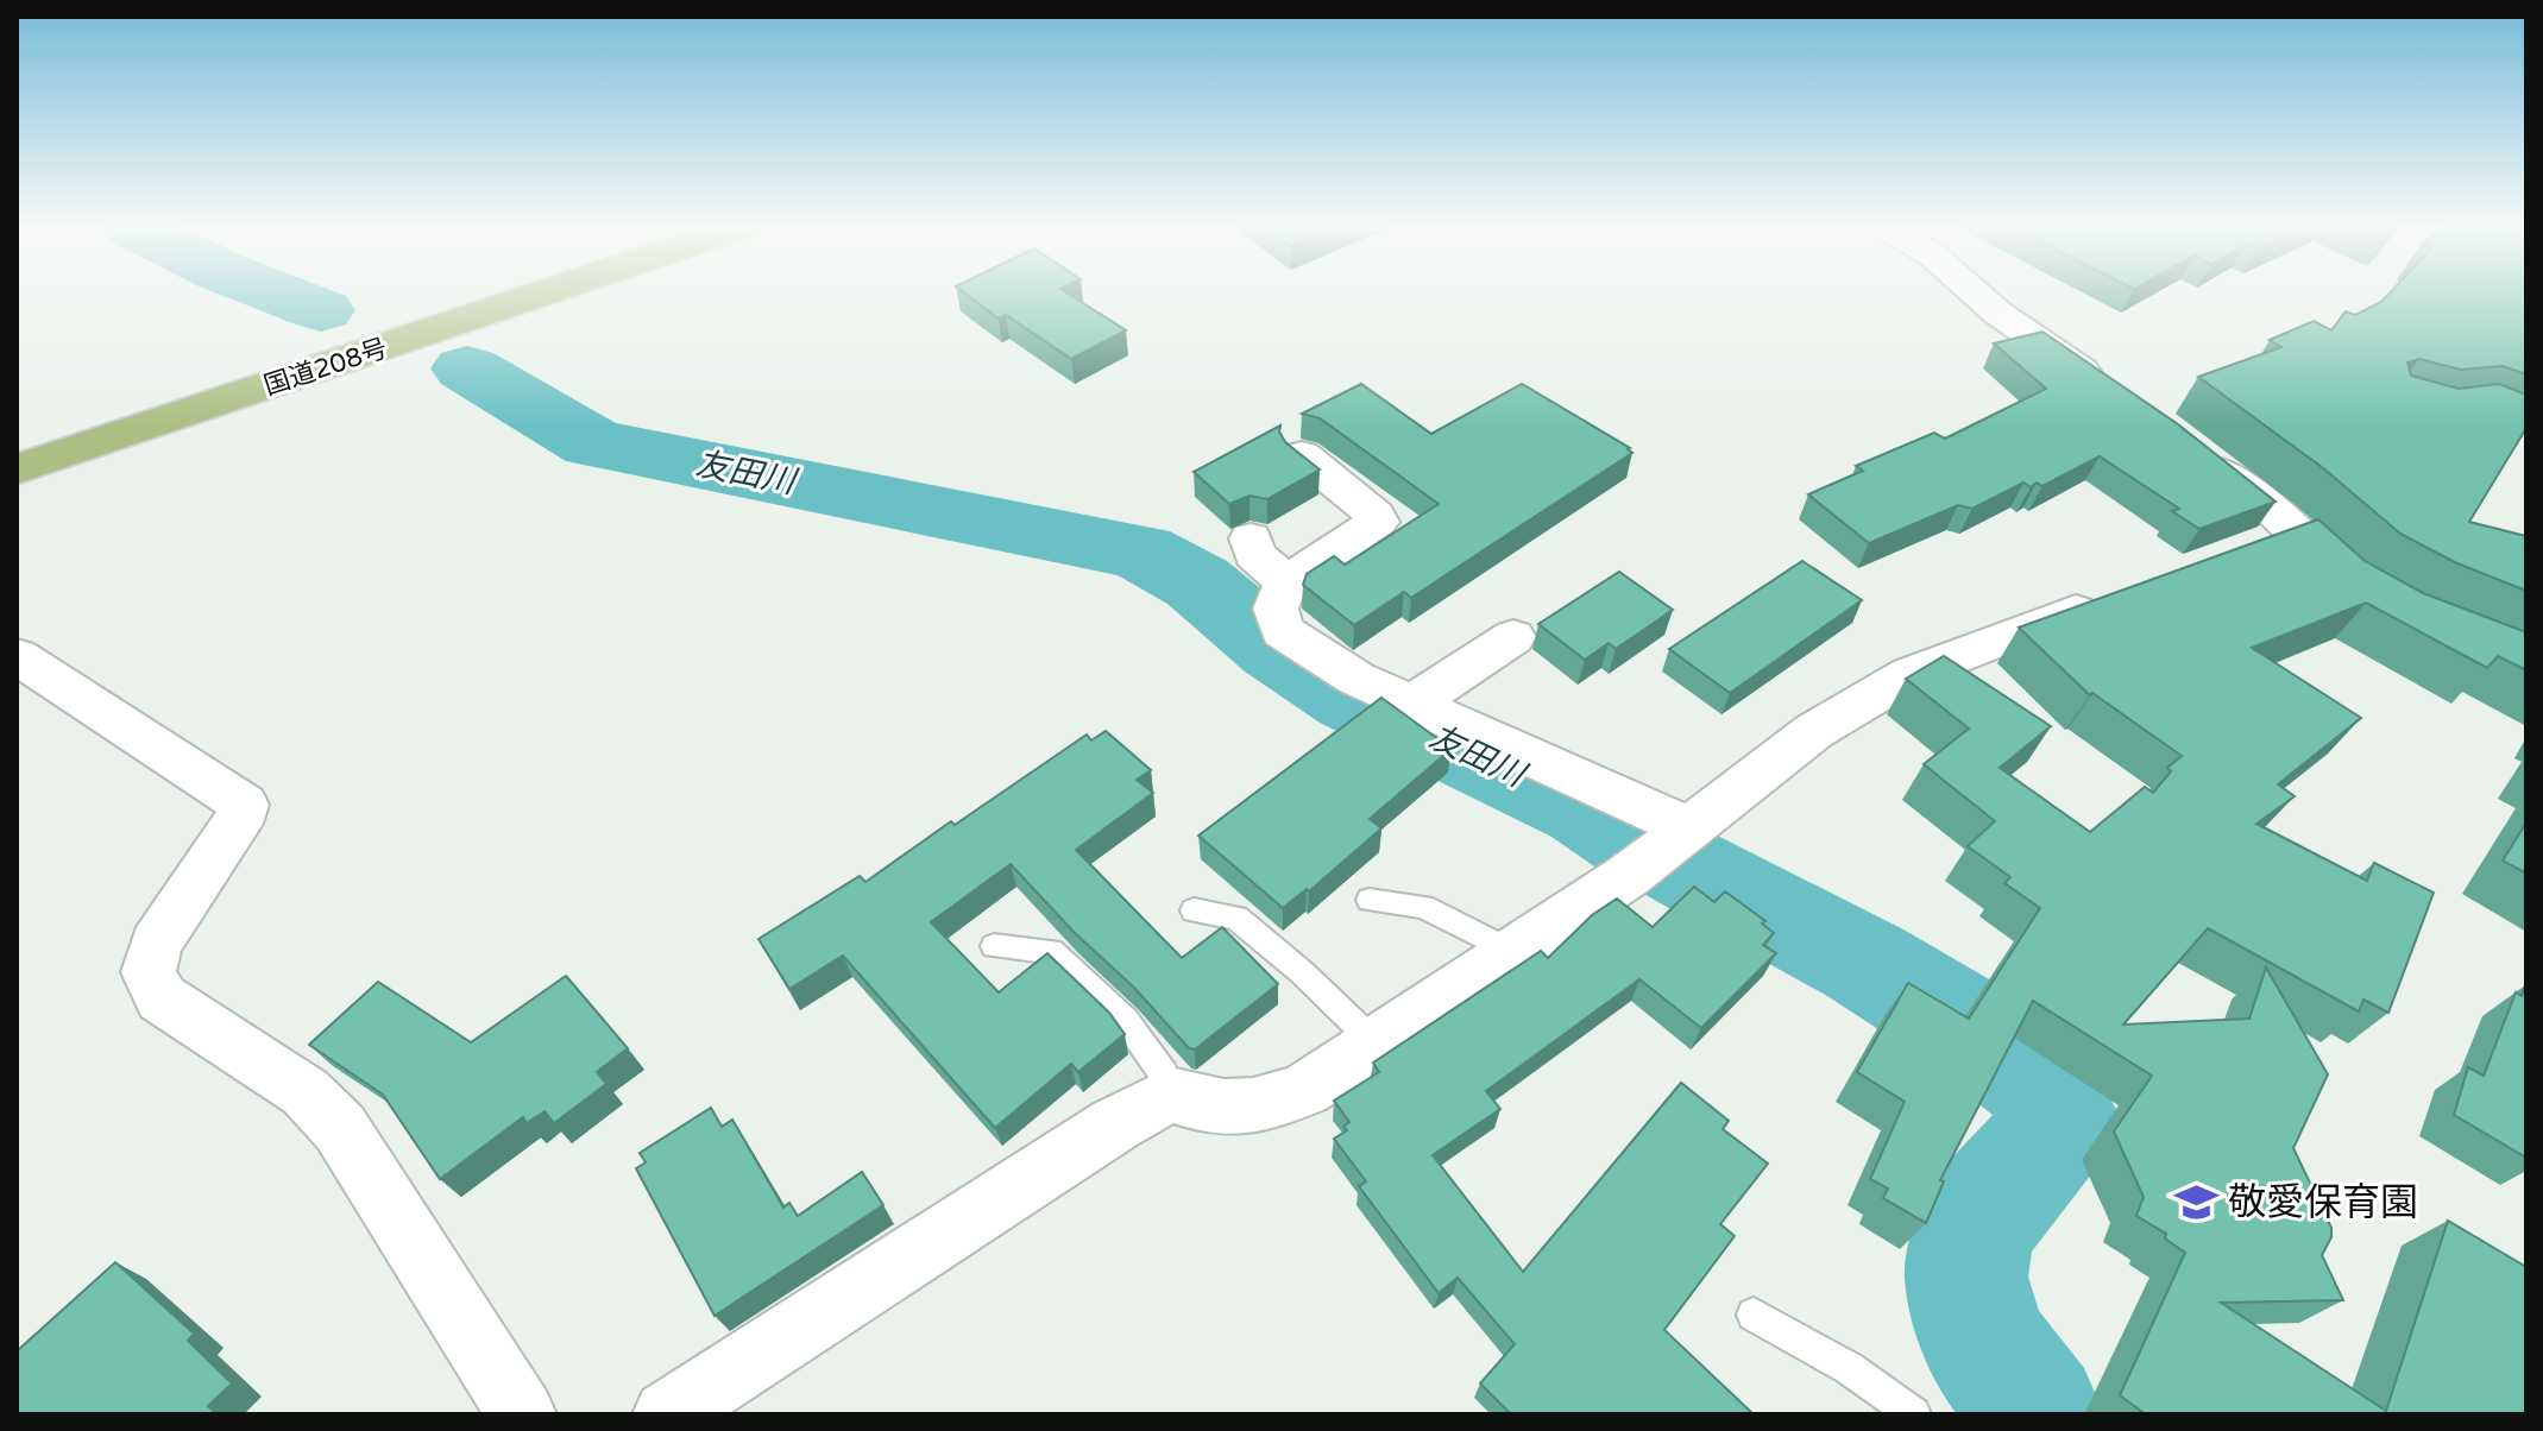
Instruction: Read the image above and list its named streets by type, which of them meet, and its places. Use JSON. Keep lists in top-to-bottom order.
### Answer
{
  "streets": {
    "highway": ["国道208号"]
  },
  "water": ["友田川"],
  "places": {
    "school or university": ["敬愛保育園"]
  }
}
